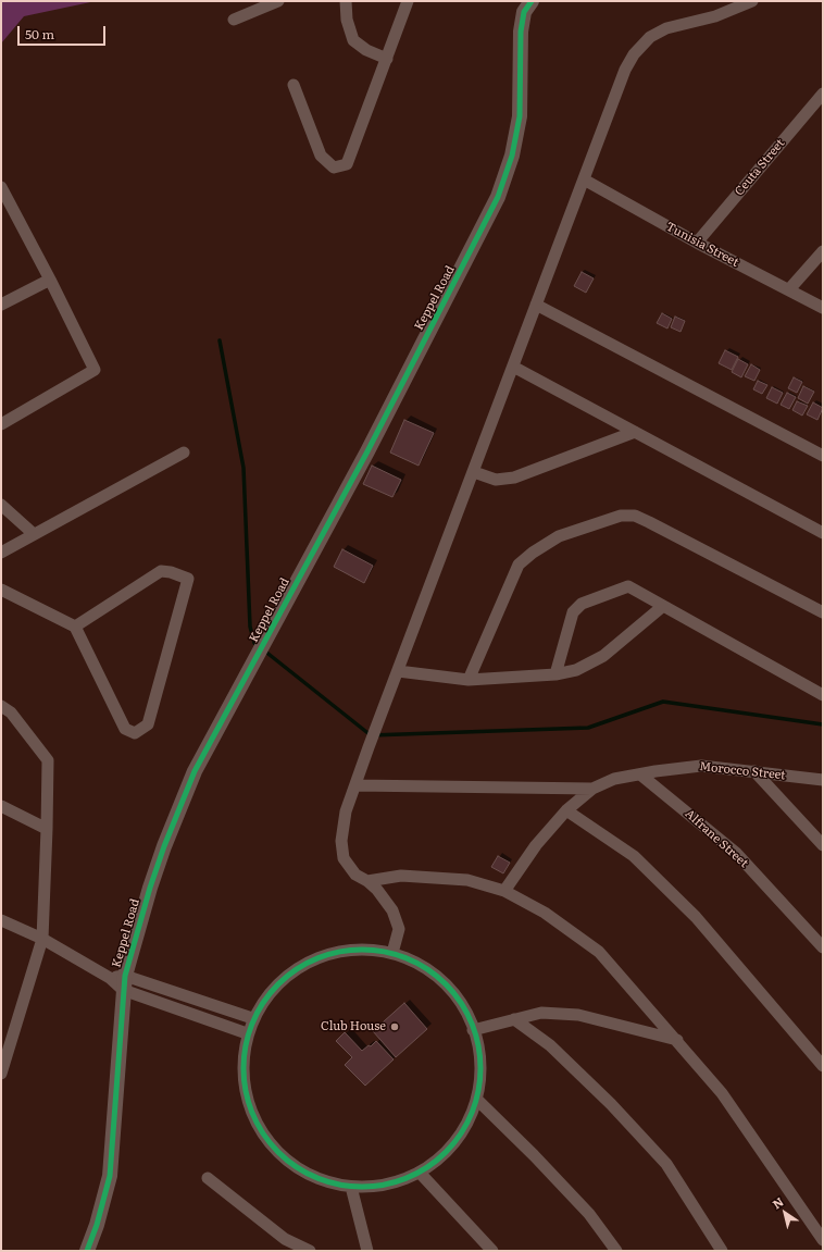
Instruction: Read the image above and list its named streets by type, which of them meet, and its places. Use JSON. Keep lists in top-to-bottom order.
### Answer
{
  "streets": {
    "street": [
      "Ceuta Street",
      "Tunisia Street",
      "Keppel Road",
      "Morocco Street",
      "Alfrane Street"
    ]
  },
  "crossings": [
    ["Ceuta Street", "Tunisia Street"],
    ["Morocco Street", "Alfrane Street"]
  ],
  "places": ["Club House"],
  "scale_bar": "50 m",
  "north": "top left"
}
